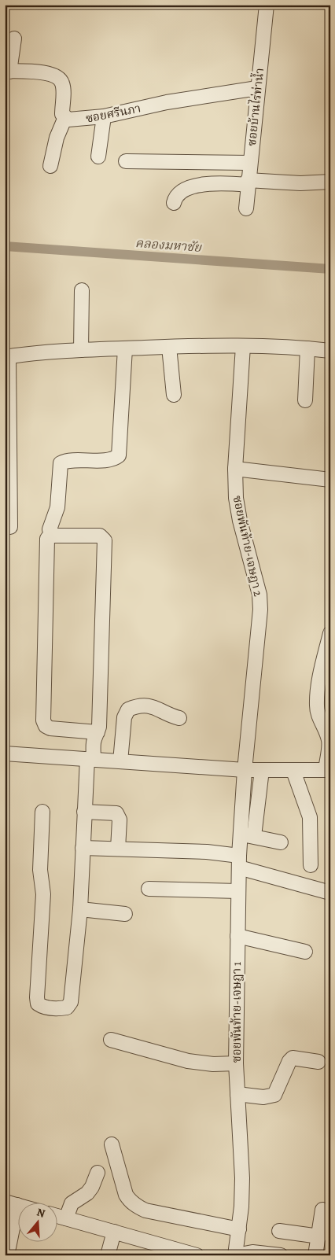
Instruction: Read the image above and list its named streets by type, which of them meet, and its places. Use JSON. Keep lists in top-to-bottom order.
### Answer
{
  "streets": {
    "street": [
      "ซอยบ้านไร่ท่าน้ำ",
      "ซอยศรีนภา",
      "ซอยพันท้าย-เจษฎา 2",
      "ซอยพันท้าย-เจษฎา 1"
    ]
  },
  "crossings": [
    ["ซอยบ้านไร่ท่าน้ำ", "ซอยศรีนภา"],
    ["ซอยพันท้าย-เจษฎา 2", "ซอยพันท้าย-เจษฎา 1"]
  ],
  "water": ["คลองมหาชัย"],
  "north": "top"
}
